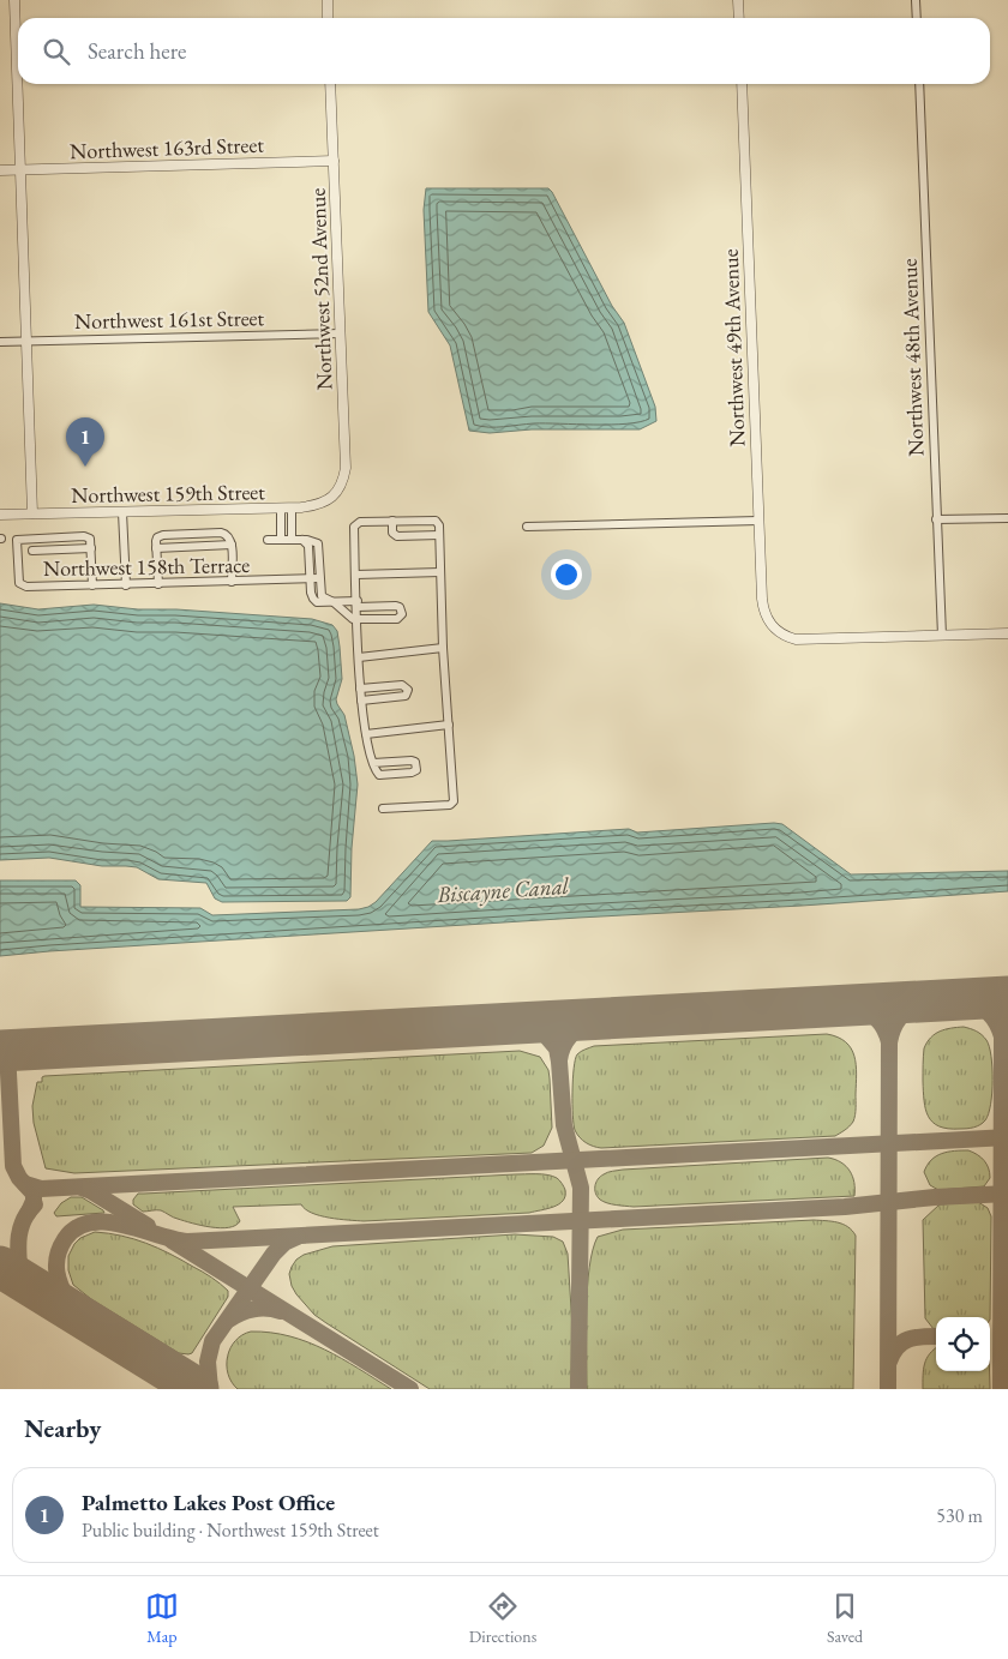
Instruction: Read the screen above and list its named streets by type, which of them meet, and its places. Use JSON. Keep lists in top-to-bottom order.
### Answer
{
  "streets": {
    "street": [
      "Northwest 163rd Street",
      "Northwest 52nd Avenue",
      "Northwest 161st Street",
      "Northwest 49th Avenue",
      "Northwest 48th Avenue",
      "Northwest 159th Street",
      "Northwest 158th Terrace"
    ]
  },
  "crossings": [
    ["Northwest 163rd Street", "Northwest 52nd Avenue"],
    ["Northwest 52nd Avenue", "Northwest 161st Street"],
    ["Northwest 52nd Avenue", "Northwest 159th Street"],
    ["Northwest 49th Avenue", "Northwest 48th Avenue"]
  ],
  "water": ["Biscayne Canal"],
  "page": {
    "search": "Search here",
    "pins": "1",
    "heading": "Nearby",
    "list": [
      {
        "mark": "1",
        "name": "Palmetto Lakes Post Office",
        "note": "Public building · Northwest 159th Street",
        "value": "530 m"
      }
    ],
    "nav": ["Map", "Directions", "Saved"]
  }
}
